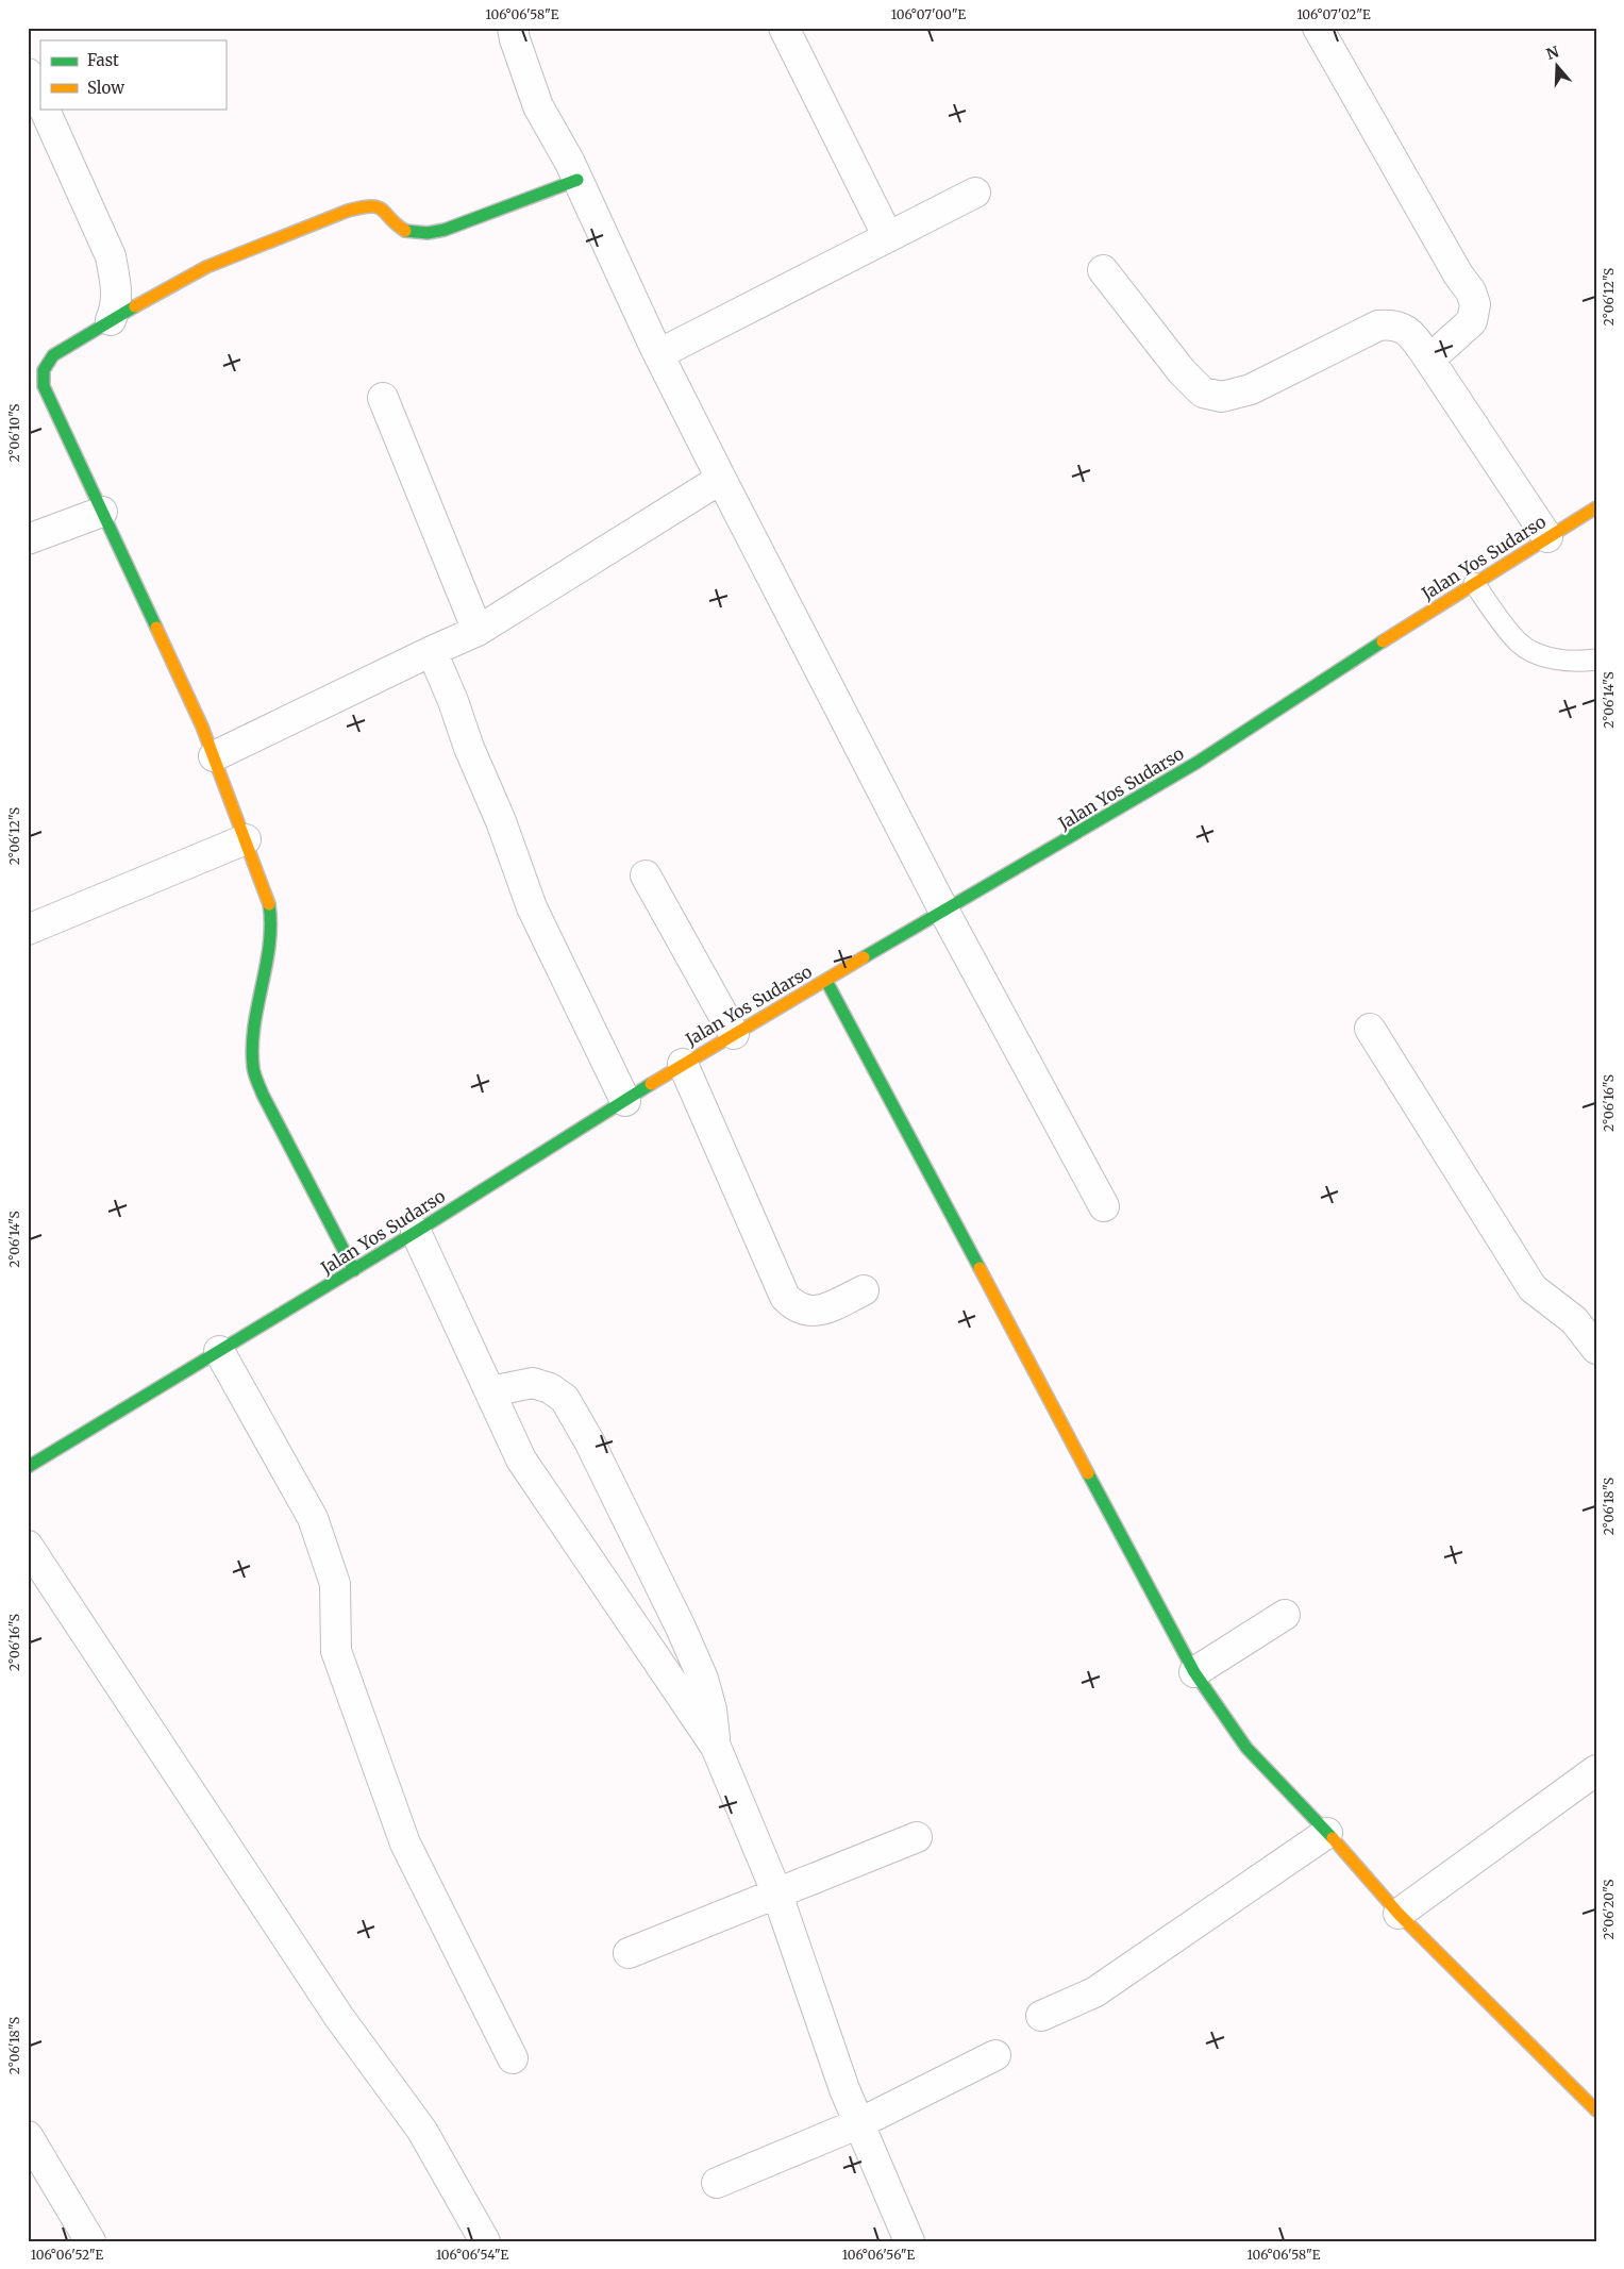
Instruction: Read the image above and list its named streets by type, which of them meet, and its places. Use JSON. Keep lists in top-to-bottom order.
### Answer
{
  "streets": {
    "main road": ["Jalan Yos Sudarso"]
  },
  "legend": ["Fast", "Slow"],
  "north": "top",
  "coordinates": [
    "106°06'58\"E",
    "106°07'00\"E",
    "106°07'02\"E",
    "2°06'12\"S",
    "2°06'10\"S",
    "2°06'14\"S",
    "2°06'16\"S",
    "2°06'18\"S",
    "2°06'20\"S",
    "106°06'52\"E",
    "106°06'54\"E",
    "106°06'56\"E"
  ]
}
